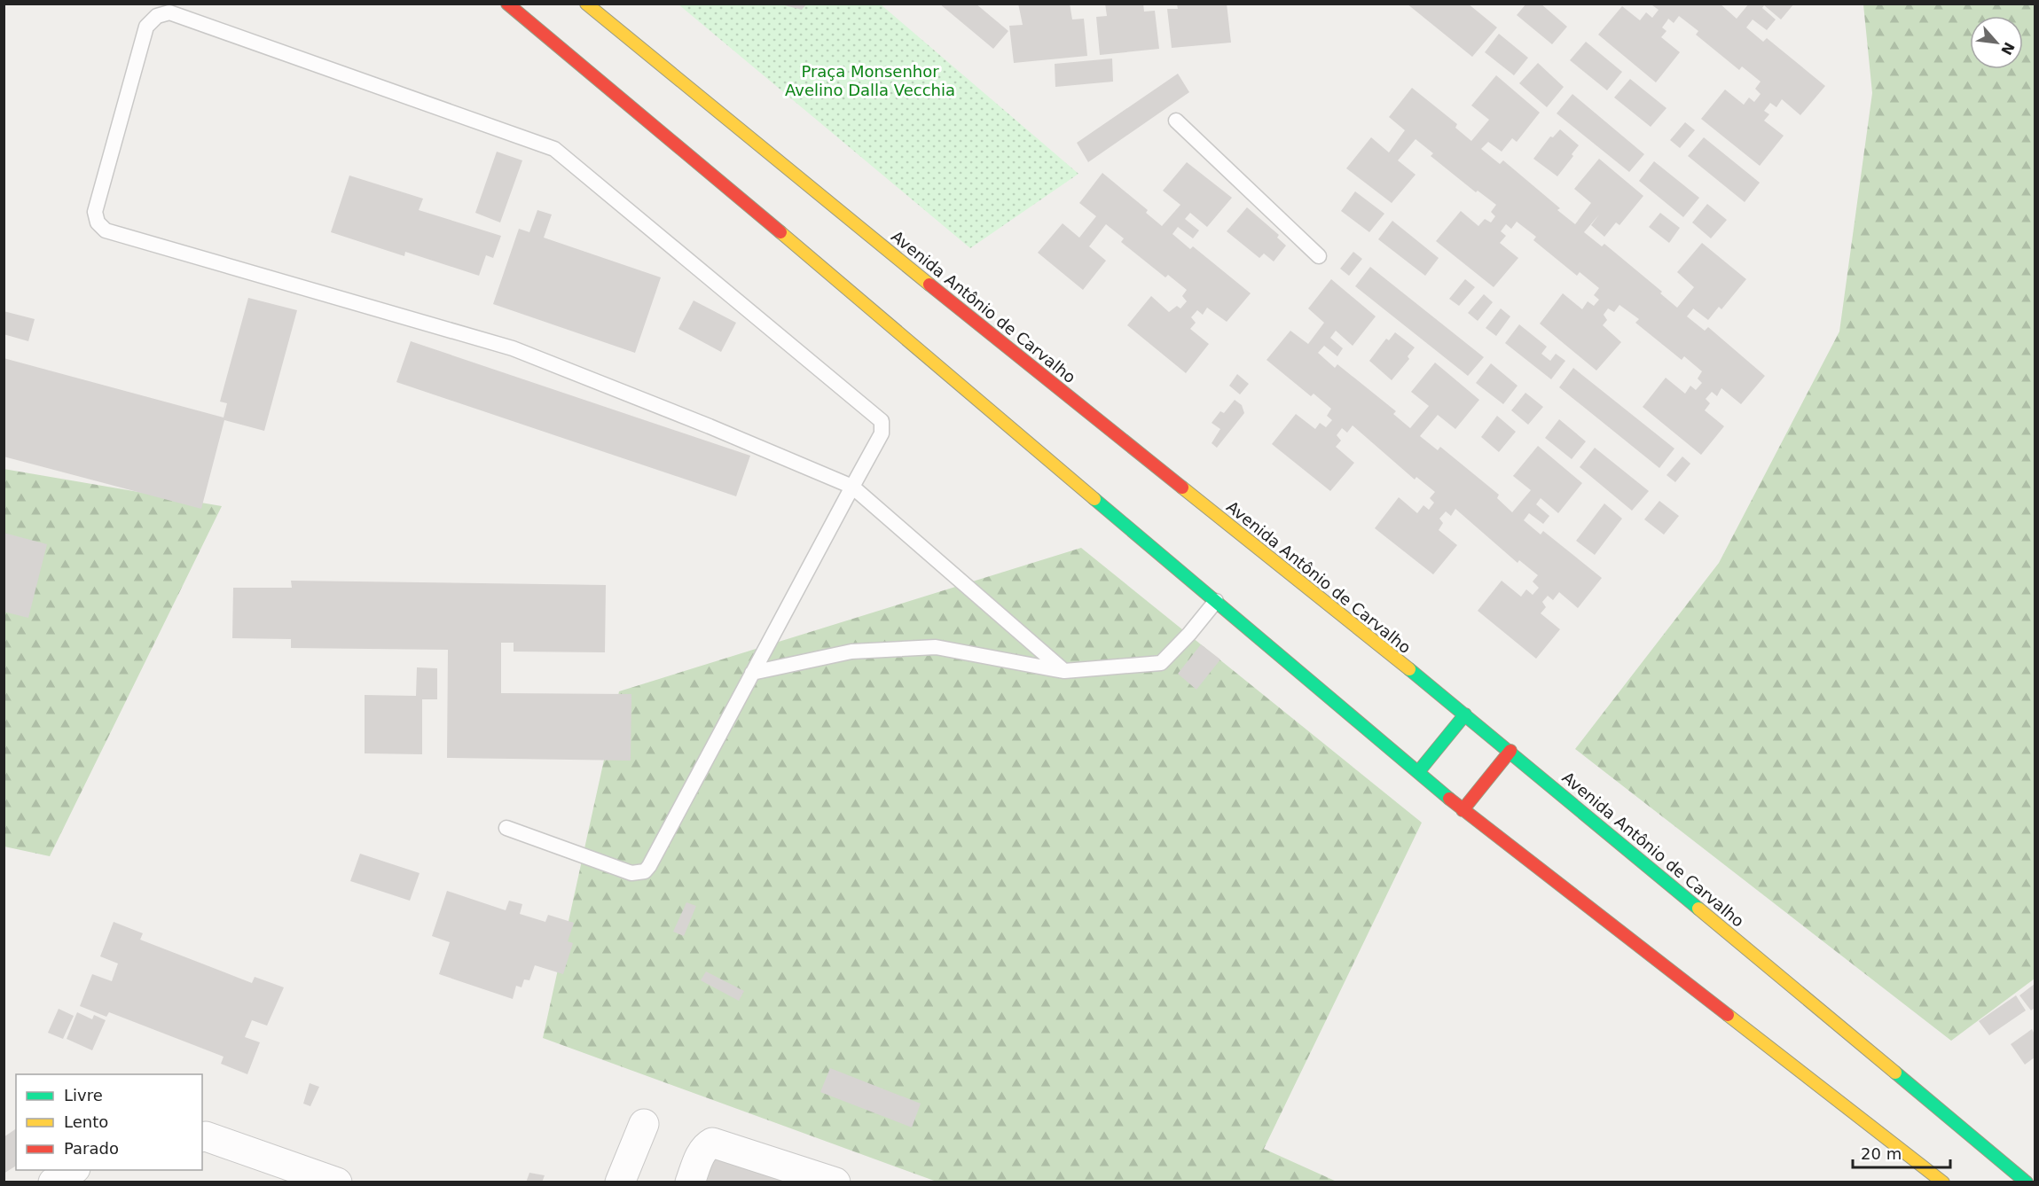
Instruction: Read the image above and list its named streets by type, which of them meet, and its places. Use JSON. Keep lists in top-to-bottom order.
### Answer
{
  "streets": {
    "main road": ["Avenida Antônio de Carvalho"]
  },
  "parks": ["Praça Monsenhor Avelino Dalla Vecchia"],
  "legend": ["Livre", "Lento", "Parado"],
  "scale_bar": "20 m",
  "north": "bottom right"
}
